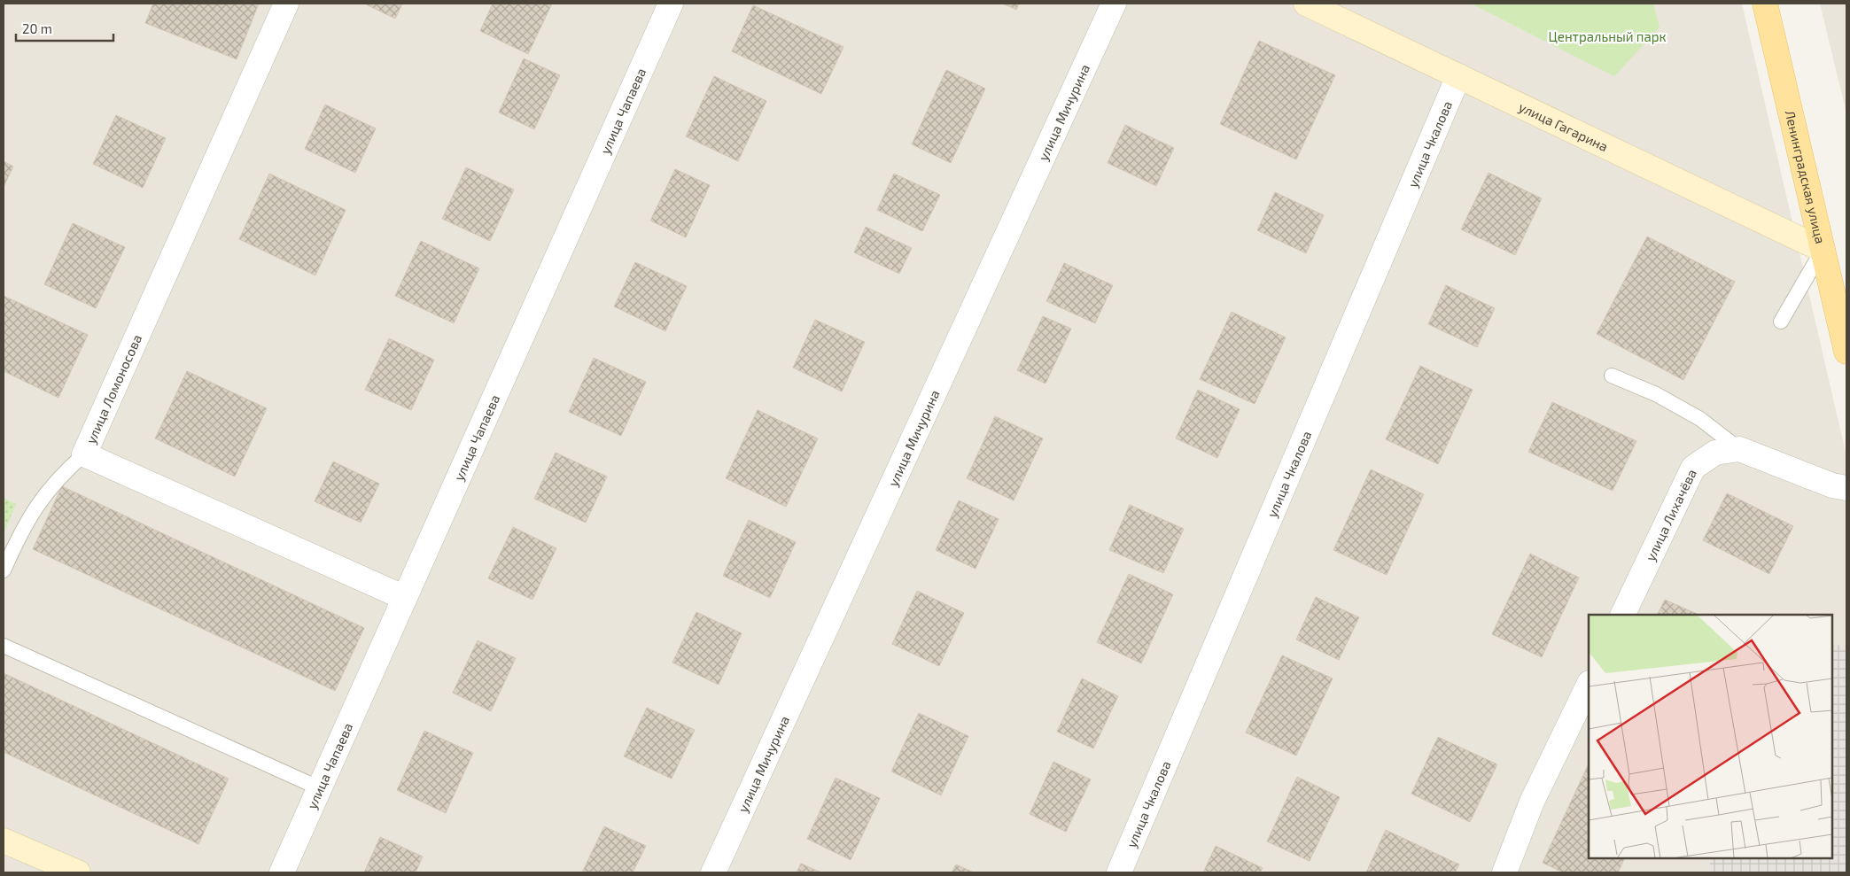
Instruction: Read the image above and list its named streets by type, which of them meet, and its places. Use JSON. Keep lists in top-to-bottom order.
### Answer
{
  "streets": {
    "main road": ["Ленинградская улица"],
    "street": [
      "улица Чапаева",
      "улица Мичурина",
      "улица Гагарина",
      "улица Чкалова",
      "улица Ломоносова",
      "улица Лихачёва"
    ]
  },
  "crossings": [
    ["улица Чапаева", "улица Ломоносова"],
    ["улица Гагарина", "улица Чкалова"],
    ["улица Гагарина", "Ленинградская улица"]
  ],
  "parks": ["Центральный парк"],
  "scale_bar": "20 m"
}
